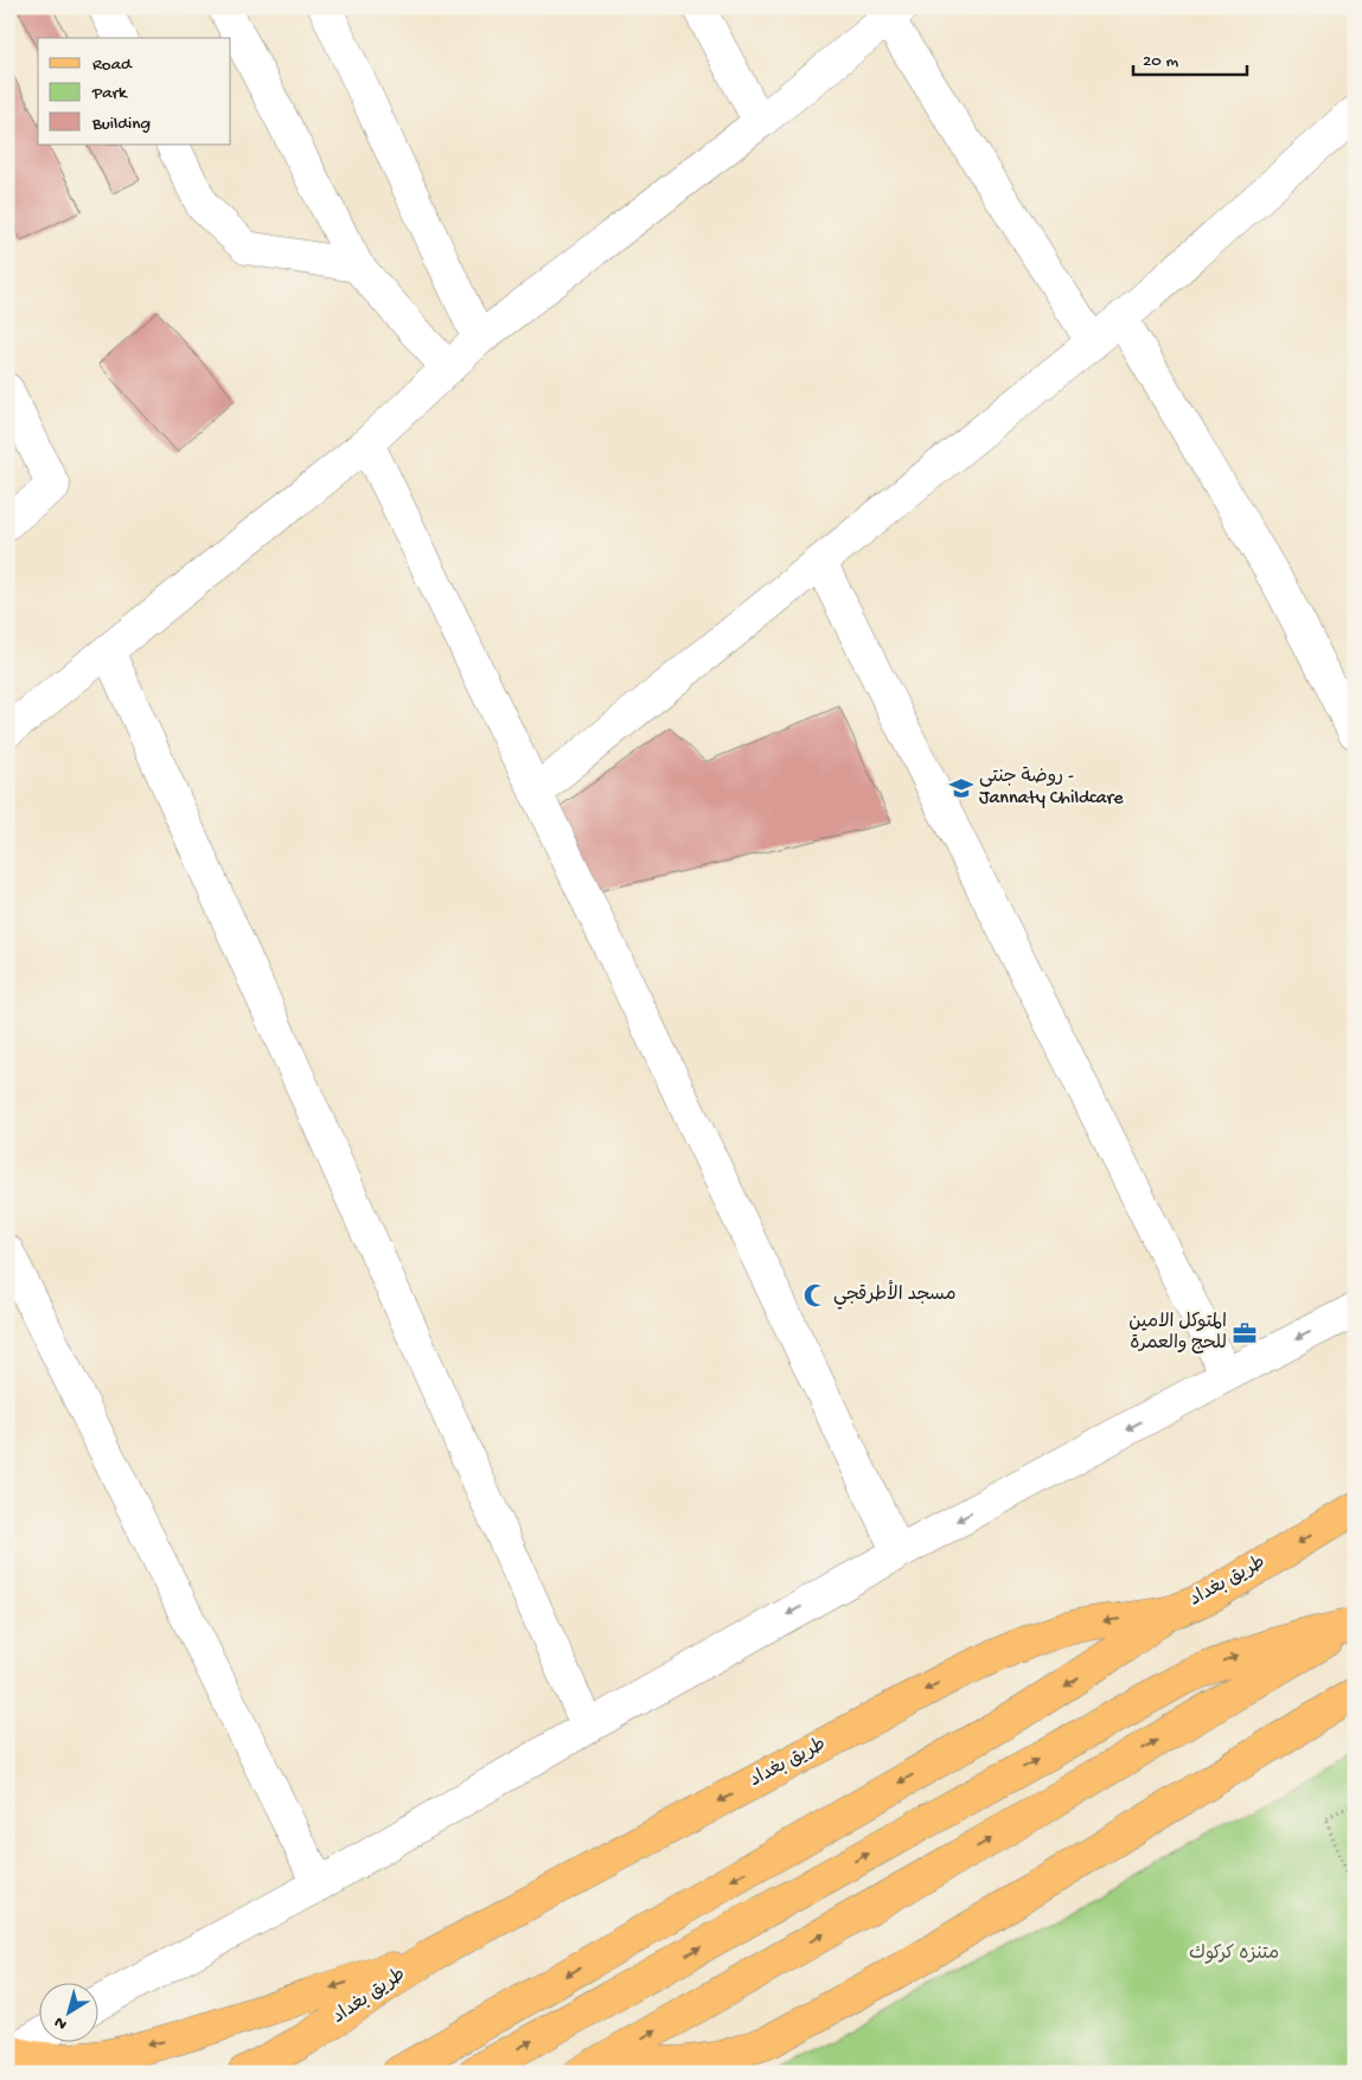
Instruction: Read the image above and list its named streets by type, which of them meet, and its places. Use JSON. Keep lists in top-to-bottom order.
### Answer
{
  "streets": {
    "main road": ["طريق بغداد"]
  },
  "parks": ["متنزه كركوك"],
  "places": {
    "school or university": ["روضة جنتي - Jannaty Childcare"],
    "mosque": ["مسجد الأطرقجي"],
    "office": ["المتوكل الامين للحج والعمرة"]
  },
  "legend": ["Road", "Park", "Building"],
  "scale_bar": "20 m",
  "north": "bottom left"
}
